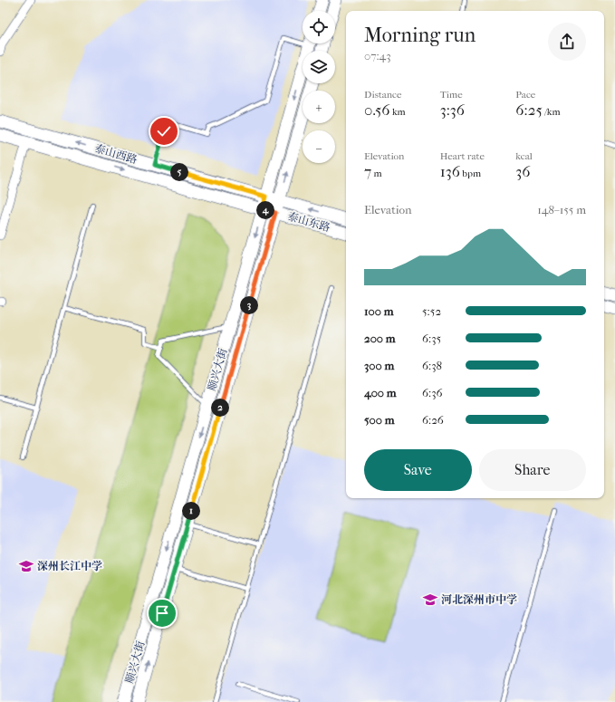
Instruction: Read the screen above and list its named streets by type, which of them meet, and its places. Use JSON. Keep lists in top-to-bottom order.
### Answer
{
  "streets": {
    "main road": ["泰山西路", "泰山东路", "顺兴大街"]
  },
  "crossings": [
    ["泰山西路", "泰山东路"],
    ["泰山西路", "顺兴大街"],
    ["泰山东路", "顺兴大街"]
  ],
  "places": {
    "school or university": ["深州长江中学", "河北深州市中学"]
  },
  "page": {
    "map_buttons": ["+", "−"],
    "heading": ["Morning run", "07:43"],
    "stats": [
      ["Distance", "0.56 km"],
      ["Time", "3:36"],
      ["Pace", "6:25 /km"],
      ["Elevation", "7 m"],
      ["Heart rate", "136 bpm"],
      ["kcal", "36"]
    ],
    "pins": [
      "5",
      "4",
      "3",
      "2",
      "1"
    ],
    "chart": ["Elevation", "148–155 m"],
    "list": [
      {
        "name": "100 m",
        "note": "5:52"
      },
      {
        "name": "200 m",
        "note": "6:35"
      },
      {
        "name": "300 m",
        "note": "6:38"
      },
      {
        "name": "400 m",
        "note": "6:36"
      },
      {
        "name": "500 m",
        "note": "6:26"
      }
    ],
    "buttons": ["Save", "Share"]
  }
}
